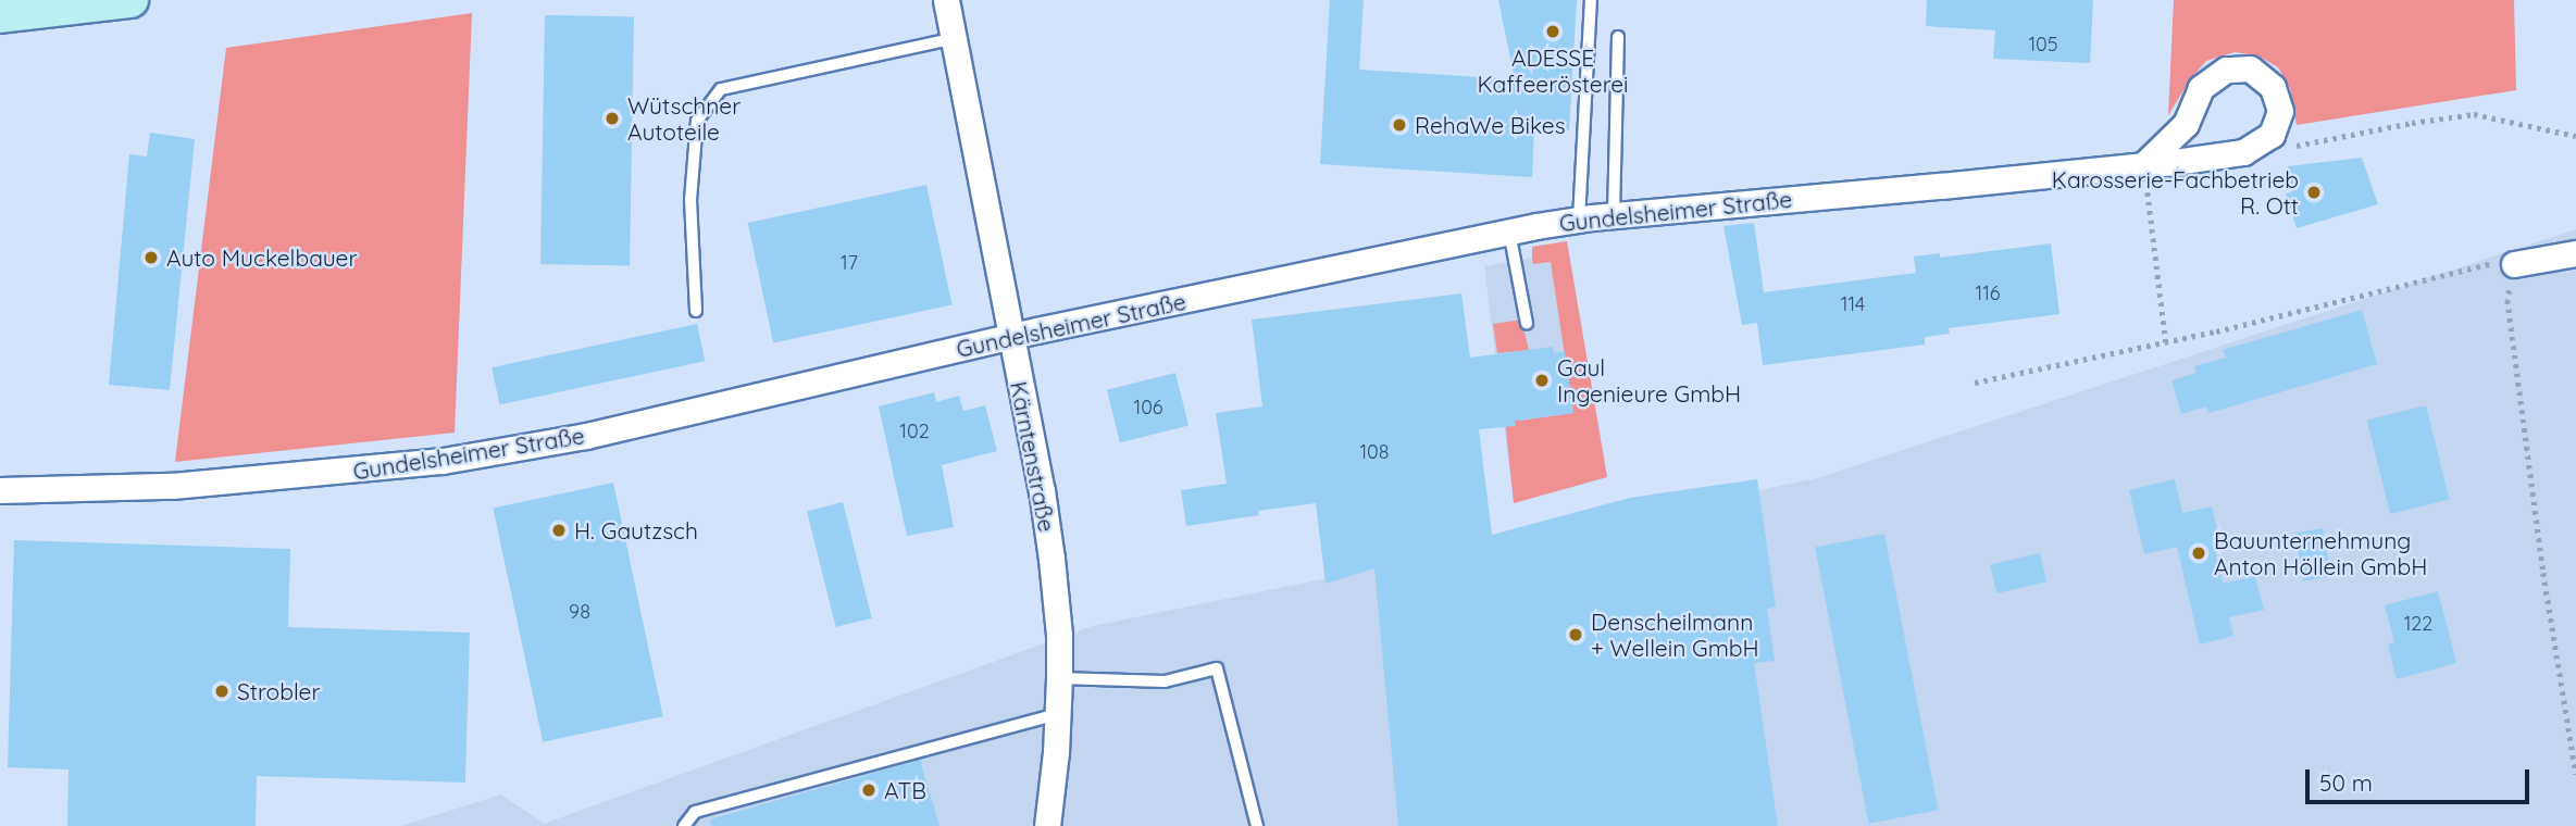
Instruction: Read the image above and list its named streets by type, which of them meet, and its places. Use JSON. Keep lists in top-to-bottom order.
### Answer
{
  "streets": {
    "street": ["Gundelsheimer Straße", "Kärntenstraße"]
  },
  "crossings": [
    ["Gundelsheimer Straße", "Kärntenstraße"]
  ],
  "places": [
    "ADESSE Kaffeerösterei",
    "Wütschner Autoteile",
    "RehaWe Bikes",
    "Karosserie-Fachbetrieb R. Ott",
    "Auto Muckelbauer",
    "Gaul Ingenieure GmbH",
    "H. Gautzsch",
    "Bauunternehmung Anton Höllein GmbH",
    "Denscheilmann + Wellein GmbH",
    "Strobler",
    "ATB"
  ],
  "house_numbers": [
    "105",
    "17",
    "116",
    "114",
    "106",
    "102",
    "108",
    "98",
    "122"
  ],
  "scale_bar": "50 m"
}
